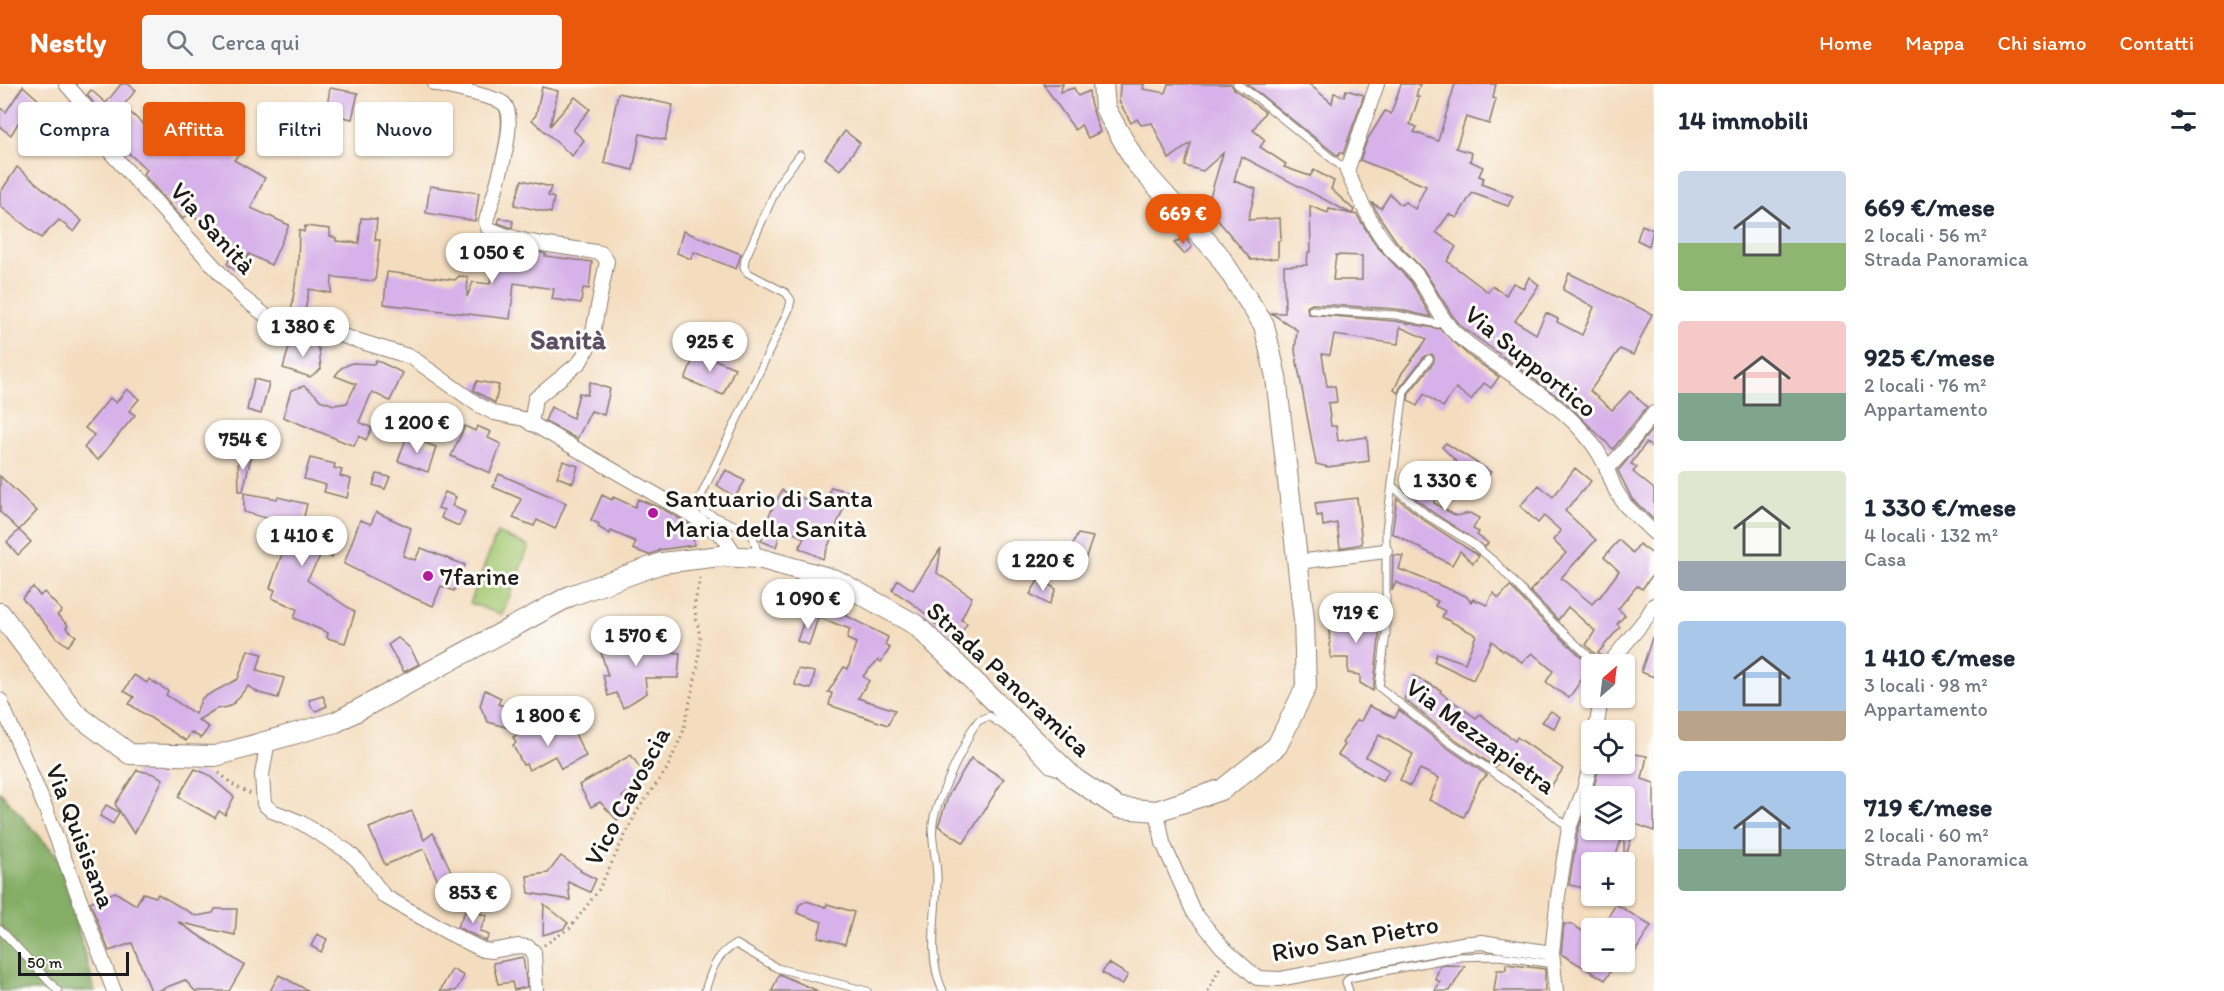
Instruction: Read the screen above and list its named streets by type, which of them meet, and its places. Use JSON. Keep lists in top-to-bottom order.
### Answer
{
  "streets": {
    "main road": ["Strada Panoramica"],
    "street": [
      "Via Sanità",
      "Via Supportico",
      "Via Quisisana",
      "Rivo San Pietro"
    ],
    "lane": ["Via Mezzapietra"],
    "path": ["Vico Cavoscia"]
  },
  "crossings": [
    ["Via Sanità", "Strada Panoramica"],
    ["Strada Panoramica", "Vico Cavoscia"],
    ["Strada Panoramica", "Rivo San Pietro"]
  ],
  "districts": ["Sanità"],
  "places": ["Santuario di Santa Maria della Sanità", "7farine"],
  "scale_bar": "50 m",
  "north": "top right",
  "page": {
    "header": "Nestly",
    "search": "Cerca qui",
    "nav": [
      "Home",
      "Mappa",
      "Chi siamo",
      "Contatti"
    ],
    "heading": "14 immobili",
    "chip": [
      "Compra",
      "Affitta",
      "Filtri",
      "Nuovo"
    ],
    "list": [
      {
        "name": "669 €/mese",
        "note": "2 locali · 56 m² · Strada Panoramica"
      },
      {
        "name": "925 €/mese",
        "note": "2 locali · 76 m² · Appartamento"
      },
      {
        "name": "1 330 €/mese",
        "note": "4 locali · 132 m² · Casa"
      },
      {
        "name": "1 410 €/mese",
        "note": "3 locali · 98 m² · Appartamento"
      },
      {
        "name": "719 €/mese",
        "note": "2 locali · 60 m² · Strada Panoramica"
      }
    ],
    "price": [
      "669 €",
      "1 050 €",
      "1 380 €",
      "925 €",
      "1 200 €",
      "754 €",
      "1 330 €",
      "1 410 €",
      "1 220 €",
      "1 090 €",
      "719 €",
      "1 570 €",
      "1 800 €",
      "853 €"
    ],
    "map_buttons": ["+", "−"],
    "scale": "50 m"
  }
}
